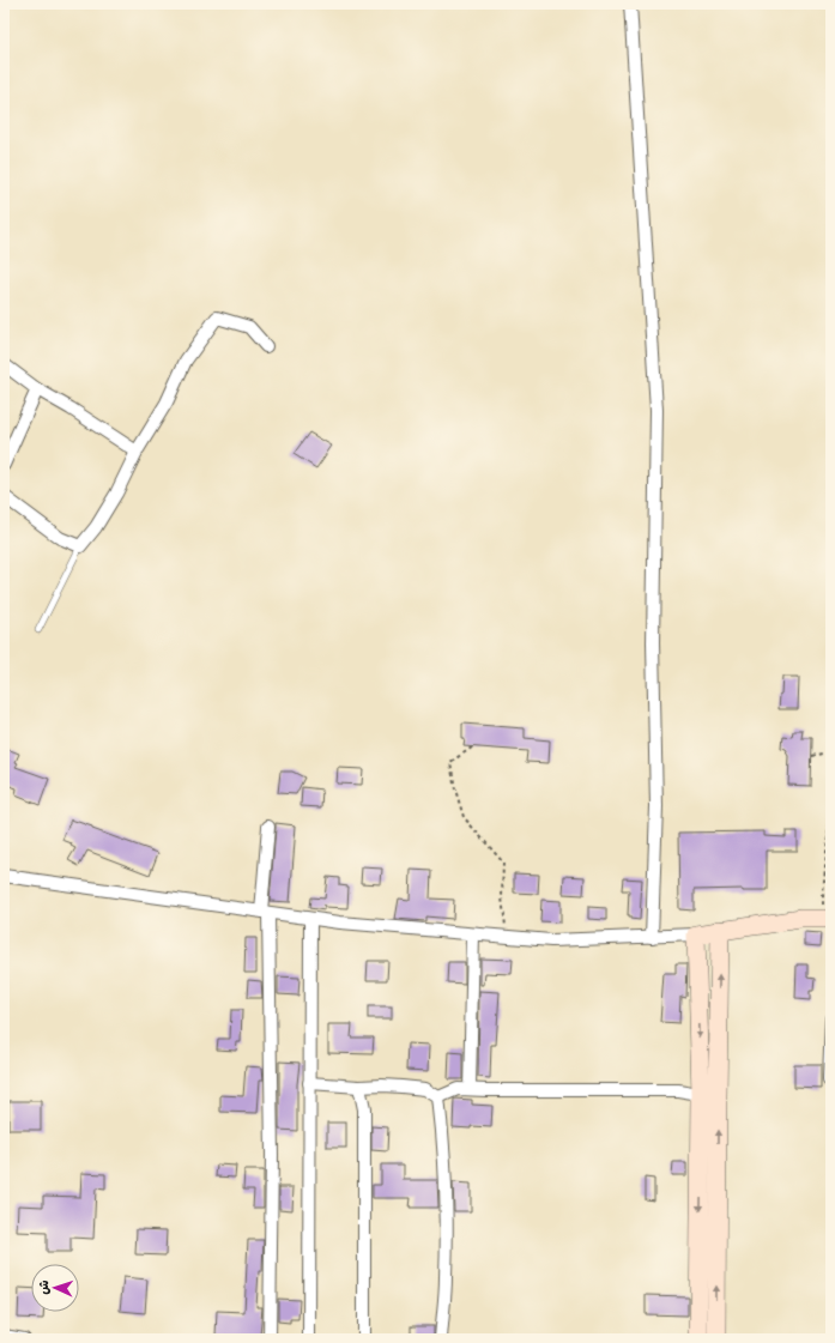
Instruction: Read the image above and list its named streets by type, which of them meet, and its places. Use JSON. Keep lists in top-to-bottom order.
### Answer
{
  "north": "left"
}
